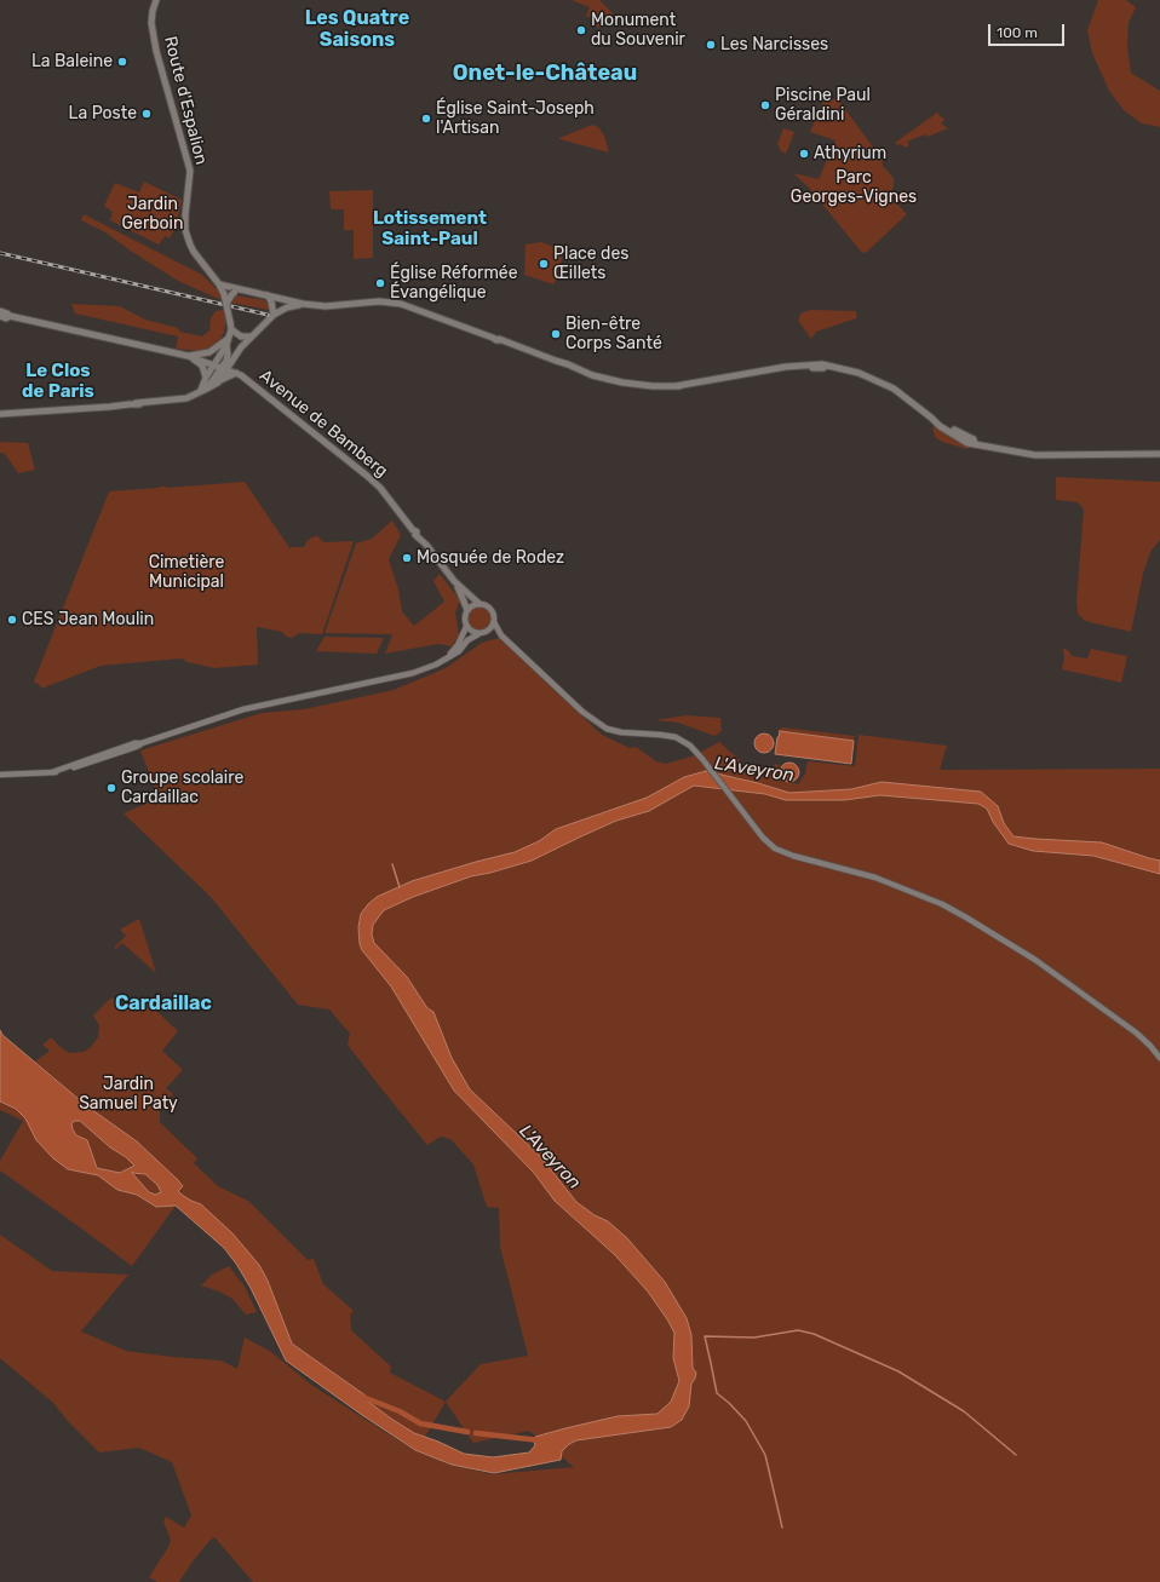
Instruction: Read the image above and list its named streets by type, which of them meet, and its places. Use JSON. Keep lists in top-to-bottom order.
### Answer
{
  "streets": {
    "main road": ["Route d'Espalion", "Avenue de Bamberg"]
  },
  "districts": [
    "Les Quatre Saisons",
    "Onet-le-Château",
    "Lotissement Saint-Paul",
    "Le Clos de Paris",
    "Cardaillac"
  ],
  "water": ["L'Aveyron"],
  "parks": [
    "Parc Georges-Vignes",
    "Jardin Gerboin",
    "Cimetière Municipal",
    "Jardin Samuel Paty"
  ],
  "places": [
    "Monument du Souvenir",
    "Les Narcisses",
    "La Baleine",
    "Piscine Paul Géraldini",
    "La Poste",
    "Église Saint-Joseph l'Artisan",
    "Athyrium",
    "Place des Œillets",
    "Église Réformée Évangélique",
    "Bien-être Corps Santé",
    "Mosquée de Rodez",
    "CES Jean Moulin",
    "Groupe scolaire Cardaillac"
  ],
  "scale_bar": "100 m"
}
